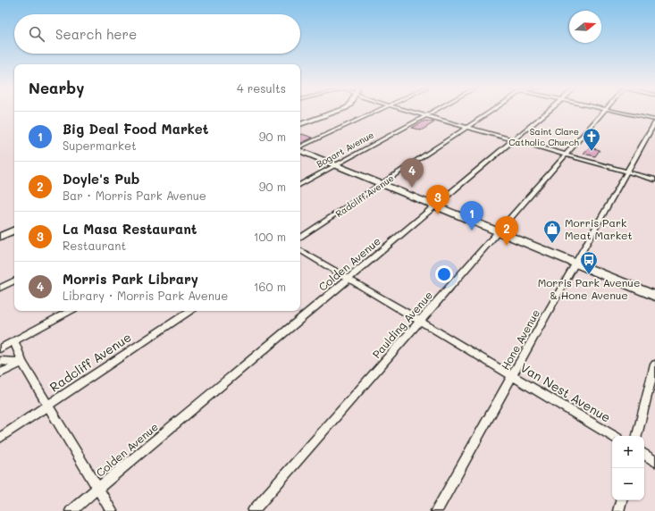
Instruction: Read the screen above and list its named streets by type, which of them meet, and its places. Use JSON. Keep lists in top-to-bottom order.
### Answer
{
  "streets": {
    "street": [
      "Bogart Avenue",
      "Radcliff Avenue",
      "Colden Avenue",
      "Paulding Avenue",
      "Hone Avenue",
      "Van Nest Avenue"
    ]
  },
  "crossings": [
    ["Colden Avenue", "Van Nest Avenue"],
    ["Paulding Avenue", "Van Nest Avenue"],
    ["Hone Avenue", "Van Nest Avenue"]
  ],
  "places": {
    "church": ["Saint Clare Catholic Church"],
    "shop": ["Morris Park Meat Market"],
    "bus stop": ["Morris Park Avenue & Hone Avenue"]
  },
  "north": "right",
  "page": {
    "search": "Search here",
    "heading": ["Nearby", "4 results"],
    "list": [
      {
        "mark": "1",
        "name": "Big Deal Food Market",
        "note": "Supermarket",
        "value": "90 m"
      },
      {
        "mark": "2",
        "name": "Doyle's Pub",
        "note": "Bar · Morris Park Avenue",
        "value": "90 m"
      },
      {
        "mark": "3",
        "name": "La Masa Restaurant",
        "note": "Restaurant",
        "value": "100 m"
      },
      {
        "mark": "4",
        "name": "Morris Park Library",
        "note": "Library · Morris Park Avenue",
        "value": "160 m"
      }
    ],
    "pins": [
      "4",
      "3",
      "1",
      "2"
    ],
    "map_buttons": ["+", "−"]
  }
}
